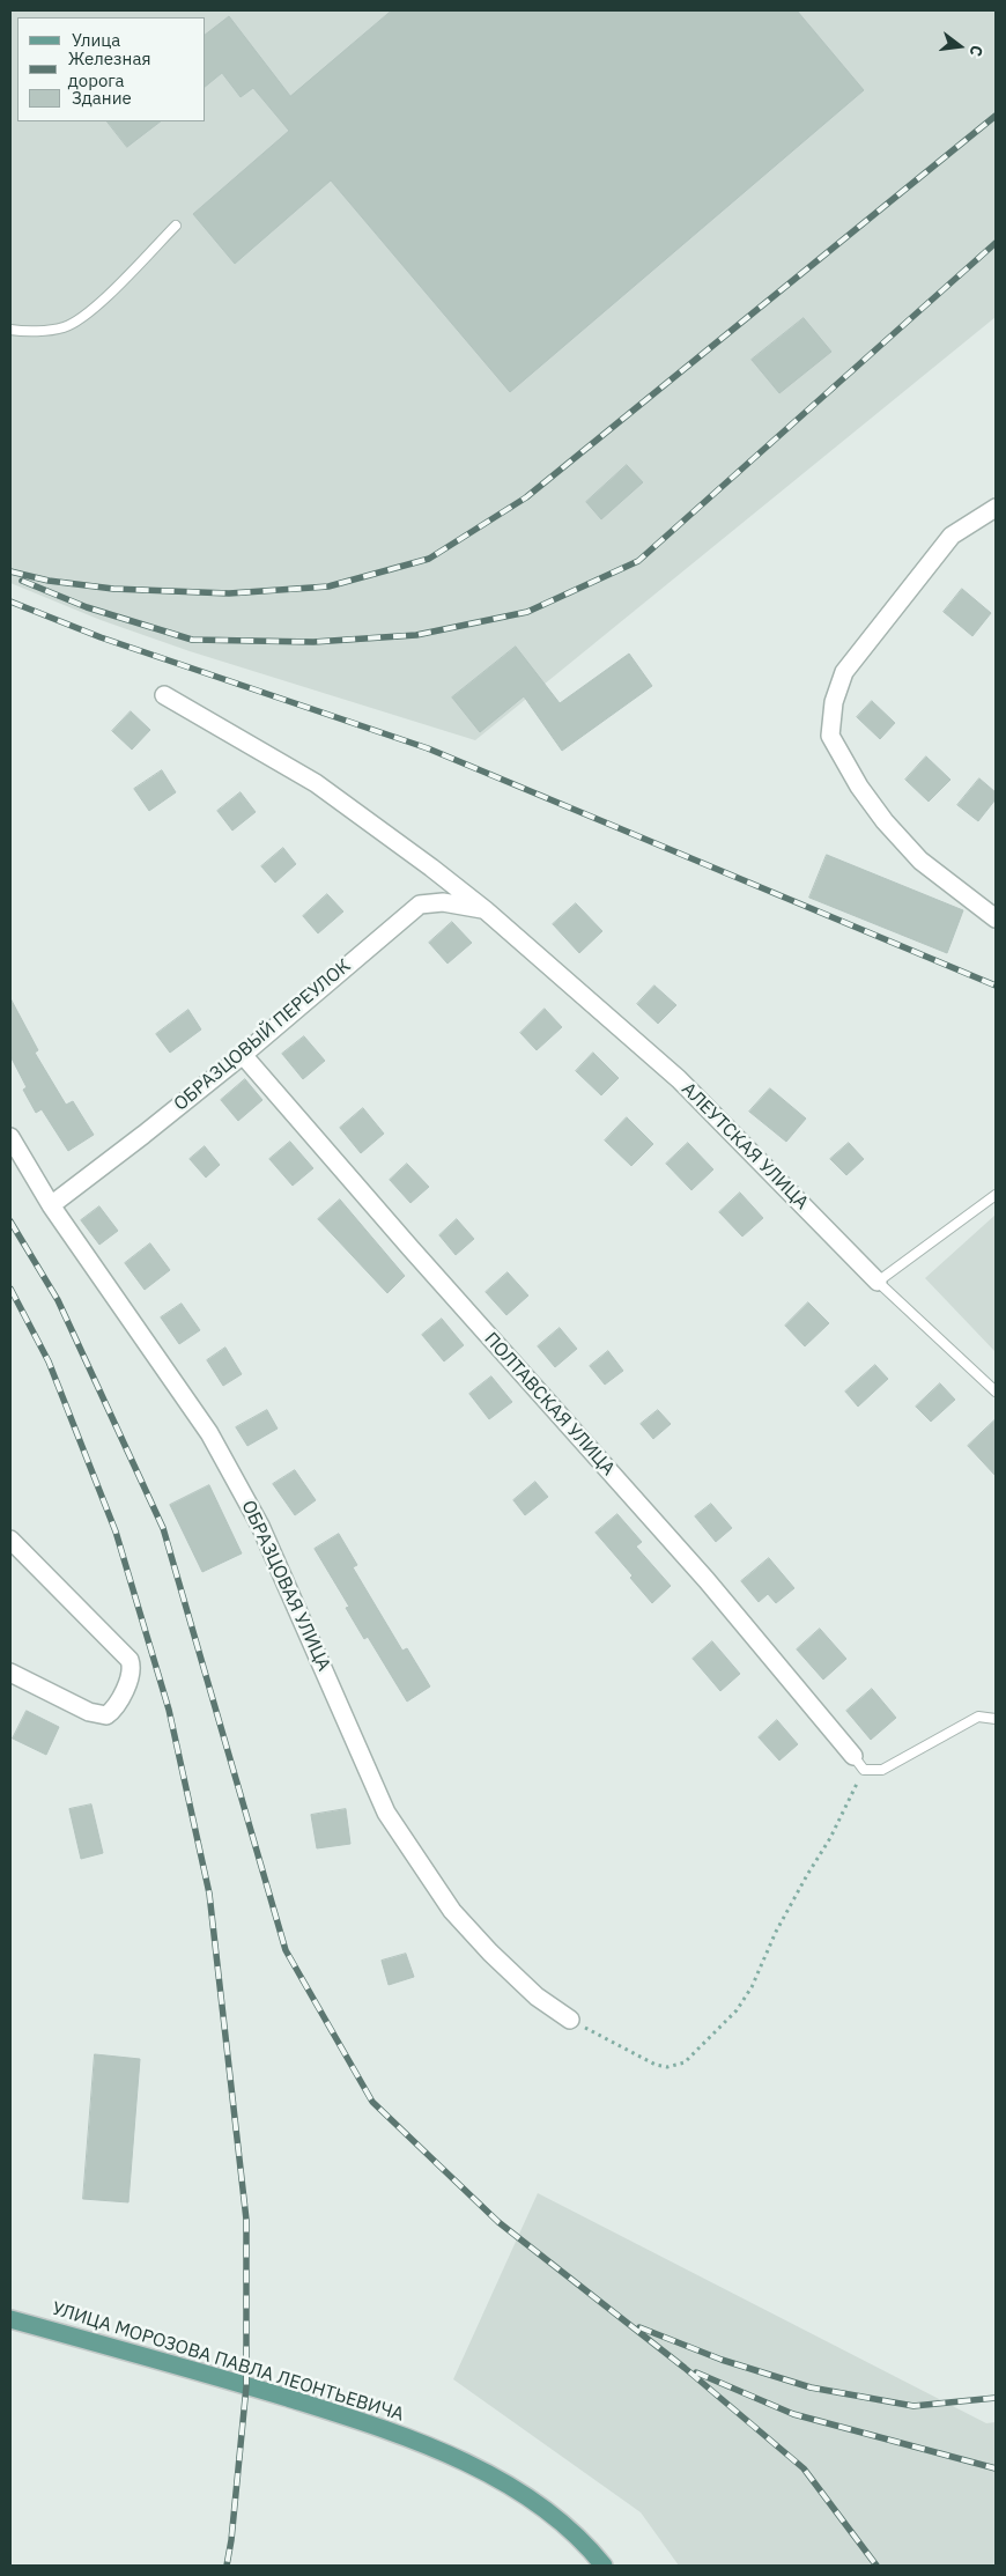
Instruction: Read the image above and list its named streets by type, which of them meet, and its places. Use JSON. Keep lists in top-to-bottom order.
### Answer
{
  "streets": {
    "main road": ["УЛИЦА МОРОЗОВА ПАВЛА ЛЕОНТЬЕВИЧА"],
    "street": [
      "ОБРАЗЦОВЫЙ ПЕРЕУЛОК",
      "АЛЕУТСКАЯ УЛИЦА",
      "ПОЛТАВСКАЯ УЛИЦА",
      "ОБРАЗЦОВАЯ УЛИЦА"
    ]
  },
  "crossings": [
    ["ОБРАЗЦОВЫЙ ПЕРЕУЛОК", "АЛЕУТСКАЯ УЛИЦА"],
    ["ОБРАЗЦОВЫЙ ПЕРЕУЛОК", "ПОЛТАВСКАЯ УЛИЦА"],
    ["ОБРАЗЦОВЫЙ ПЕРЕУЛОК", "ОБРАЗЦОВАЯ УЛИЦА"]
  ],
  "legend": ["Улица", "Железная дорога", "Здание"],
  "north": "right"
}
